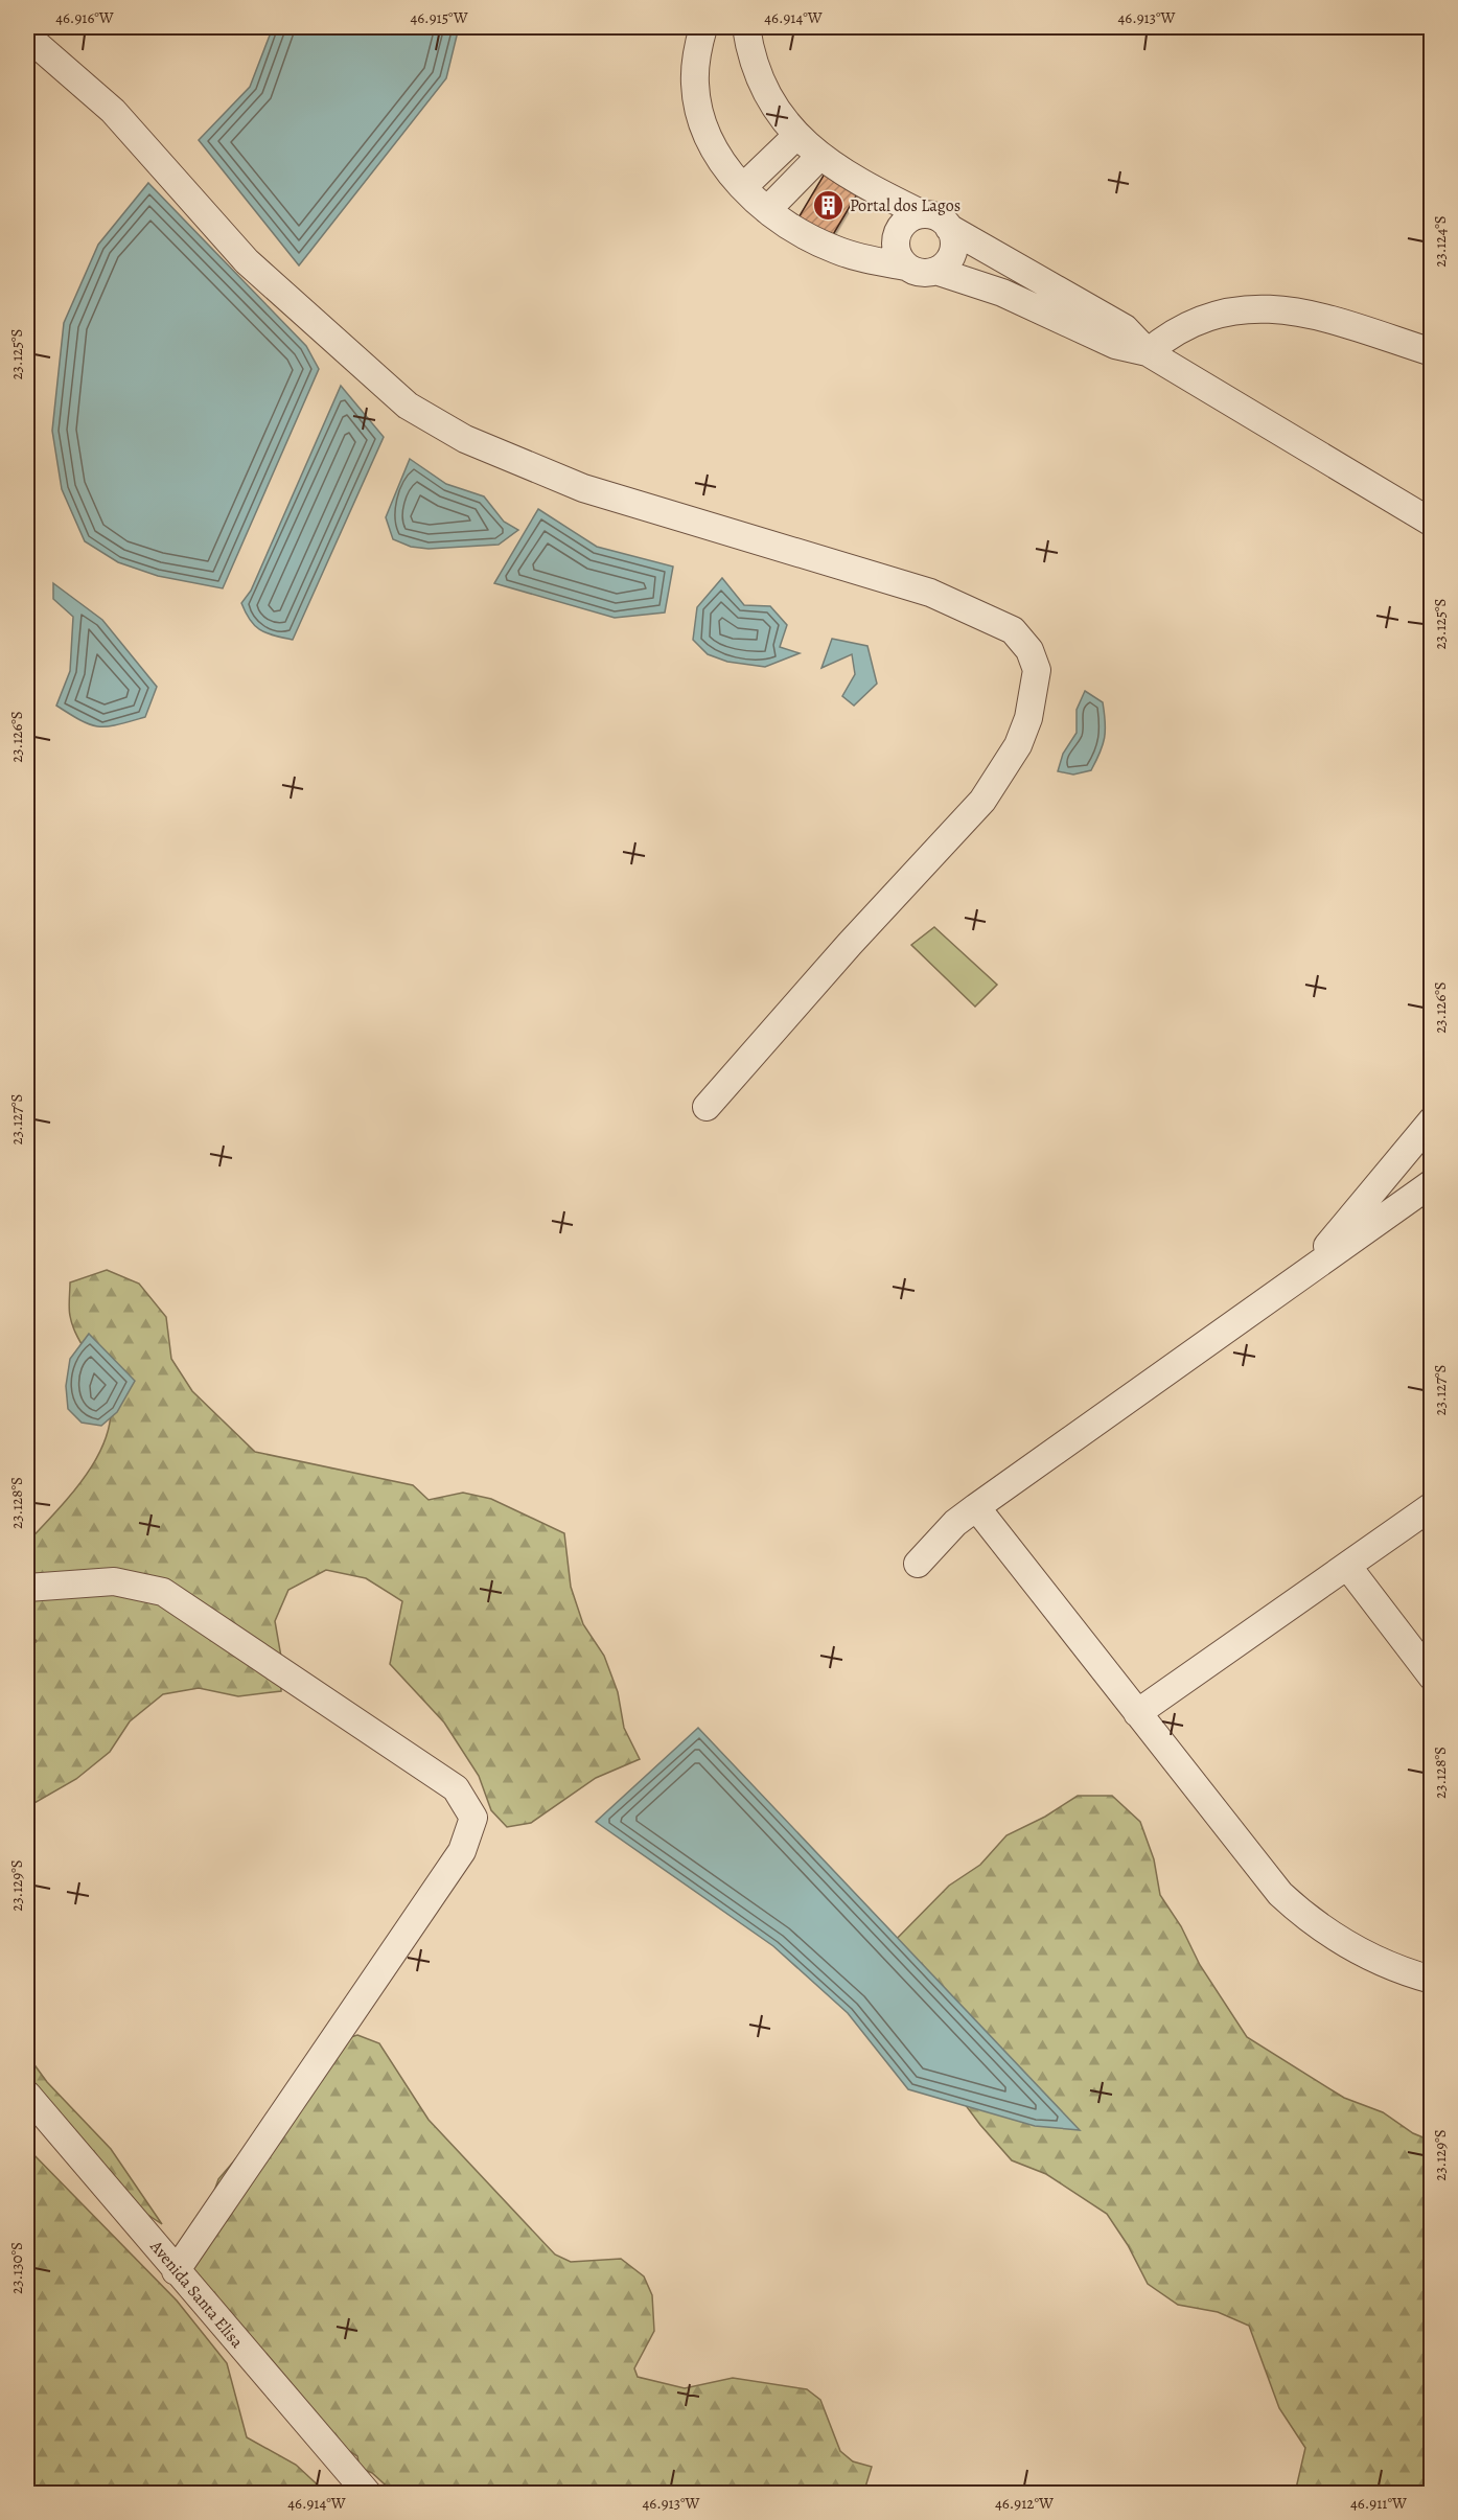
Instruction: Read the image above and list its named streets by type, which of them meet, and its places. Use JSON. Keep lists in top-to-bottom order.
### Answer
{
  "streets": {
    "street": ["Avenida Santa Elisa"]
  },
  "places": {
    "building": ["Portal dos Lagos"]
  },
  "coordinates": [
    "46.916°W",
    "46.915°W",
    "46.914°W",
    "46.913°W",
    "23.124°S",
    "23.125°S",
    "23.126°S",
    "23.127°S",
    "23.128°S",
    "23.129°S",
    "23.130°S",
    "46.912°W",
    "46.911°W"
  ]
}
